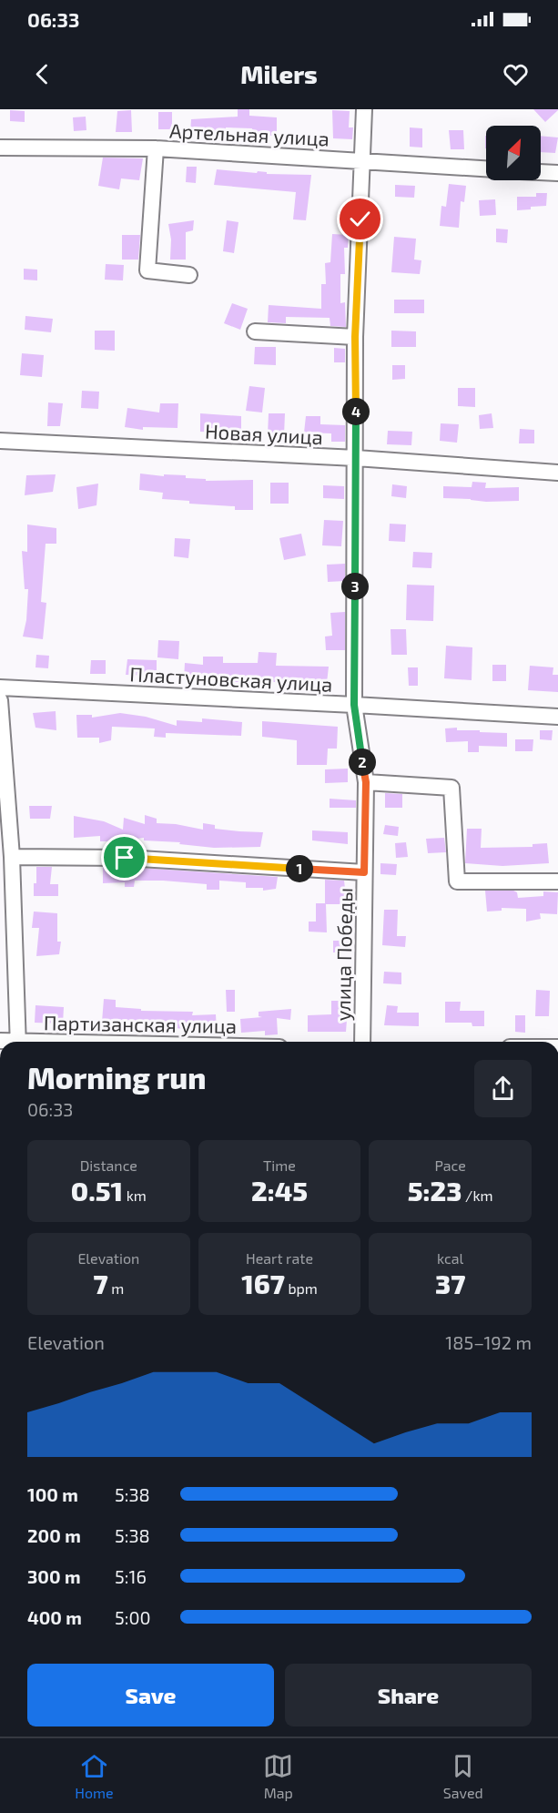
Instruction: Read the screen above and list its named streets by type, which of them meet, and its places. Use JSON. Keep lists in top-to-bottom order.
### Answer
{
  "streets": {
    "street": [
      "Артельная улица",
      "Новая улица",
      "Пластуновская улица",
      "улица Победы"
    ]
  },
  "crossings": [
    ["Артельная улица", "улица Победы"],
    ["Новая улица", "улица Победы"],
    ["Пластуновская улица", "улица Победы"]
  ],
  "north": "top right",
  "page": {
    "status": "06:33",
    "header": "Milers",
    "pins": [
      "4",
      "3",
      "2",
      "1"
    ],
    "heading": ["Morning run", "06:33"],
    "stats": [
      ["Distance", "0.51 km"],
      ["Time", "2:45"],
      ["Pace", "5:23 /km"],
      ["Elevation", "7 m"],
      ["Heart rate", "167 bpm"],
      ["kcal", "37"]
    ],
    "chart": ["Elevation", "185–192 m"],
    "list": [
      {
        "name": "100 m",
        "note": "5:38"
      },
      {
        "name": "200 m",
        "note": "5:38"
      },
      {
        "name": "300 m",
        "note": "5:16"
      },
      {
        "name": "400 m",
        "note": "5:00"
      }
    ],
    "buttons": ["Save", "Share"],
    "tabs": ["Home", "Map", "Saved"]
  }
}
